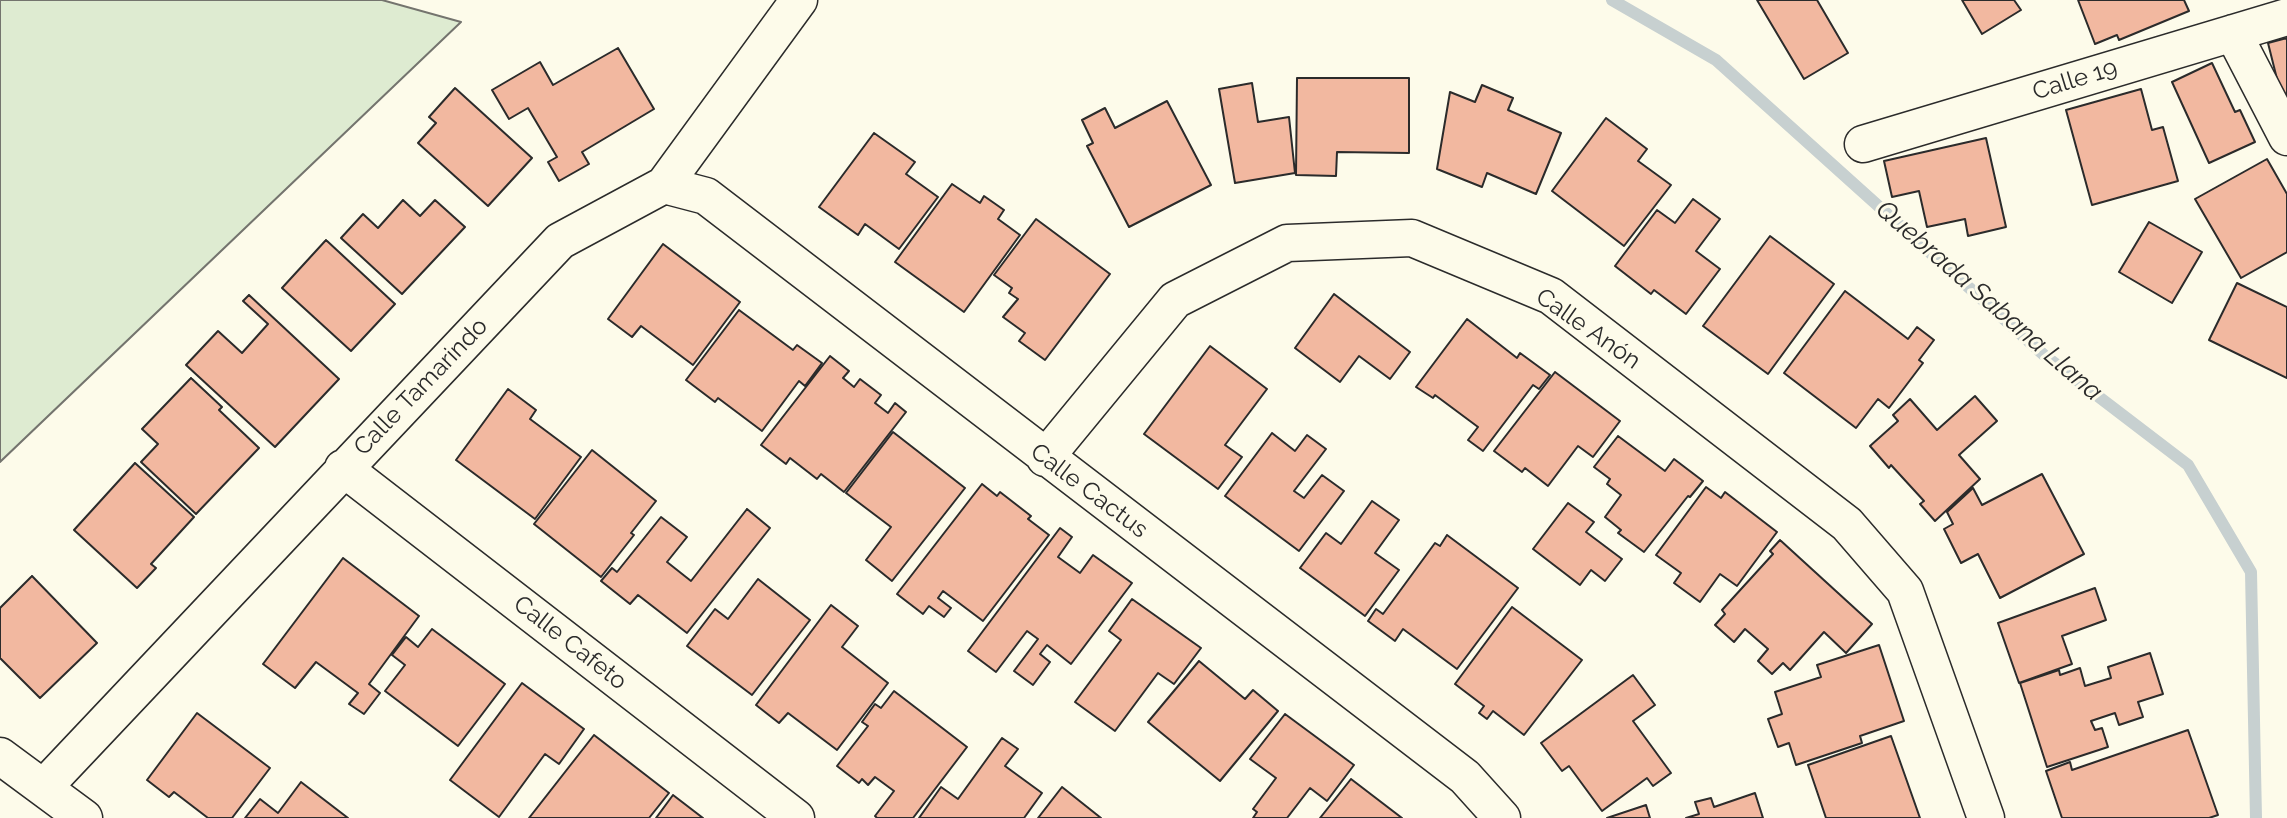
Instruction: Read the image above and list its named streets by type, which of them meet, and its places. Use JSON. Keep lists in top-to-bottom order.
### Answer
{
  "streets": {
    "street": [
      "Calle 19",
      "Calle Anón",
      "Calle Tamarindo",
      "Calle Cactus",
      "Calle Cafeto"
    ]
  },
  "crossings": [
    ["Calle Anón", "Calle Cactus"],
    ["Calle Tamarindo", "Calle Cactus"],
    ["Calle Tamarindo", "Calle Cafeto"]
  ],
  "water": ["Quebrada Sabana Llana"]
}
